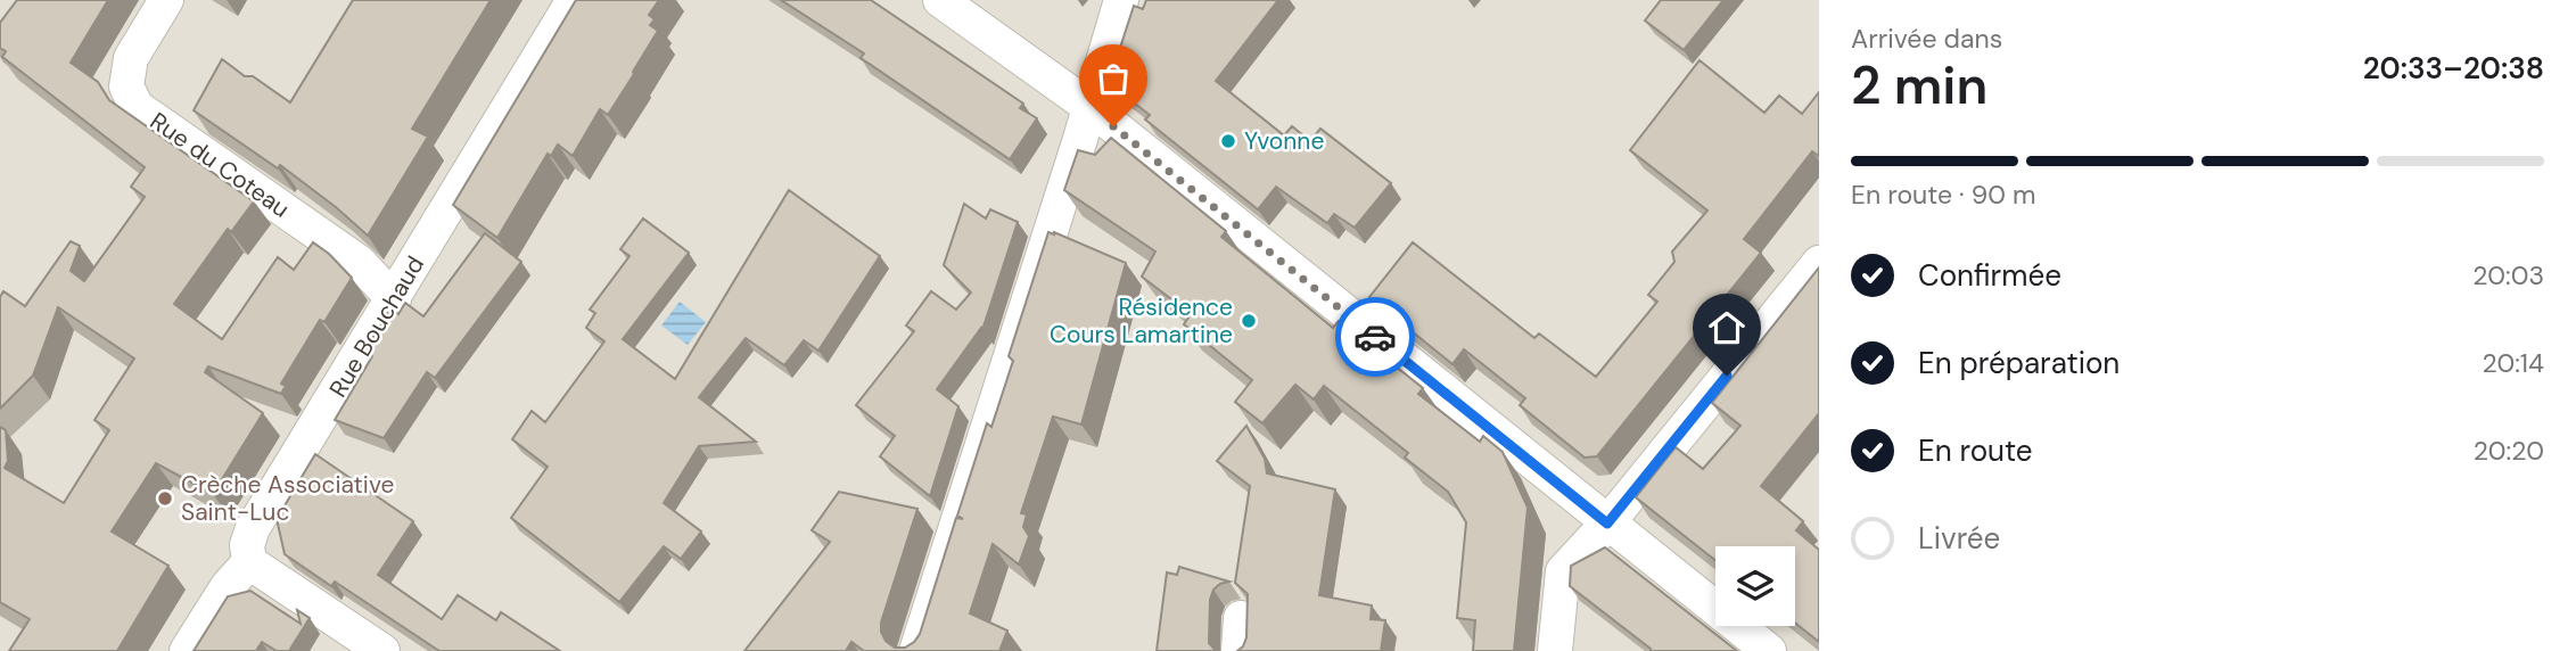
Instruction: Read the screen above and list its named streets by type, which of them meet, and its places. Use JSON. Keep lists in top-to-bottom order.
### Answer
{
  "streets": {
    "street": ["Rue du Coteau", "Rue Bouchaud"]
  },
  "crossings": [
    ["Rue du Coteau", "Rue Bouchaud"]
  ],
  "places": ["Yvonne", "Résidence Cours Lamartine", "Crèche Associative Saint-Luc"],
  "page": {
    "heading": ["2 min", "Arrivée dans", "20:33–20:38"],
    "bar": "En route · 90 m",
    "list": [
      ["Confirmée", "20:03"],
      ["En préparation", "20:14"],
      ["En route", "20:20"],
      "Livrée"
    ]
  }
}
